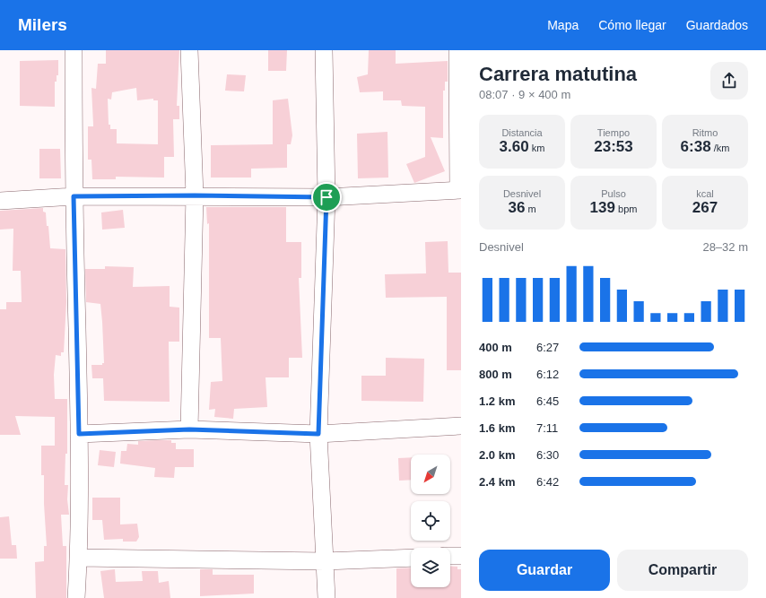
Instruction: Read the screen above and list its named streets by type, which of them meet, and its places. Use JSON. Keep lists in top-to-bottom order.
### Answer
{
  "north": "bottom left",
  "page": {
    "header": "Milers",
    "nav": ["Mapa", "Cómo llegar", "Guardados"],
    "heading": ["Carrera matutina", "08:07 · 9 × 400 m"],
    "stats": [
      ["Distancia", "3.60 km"],
      ["Tiempo", "23:53"],
      ["Ritmo", "6:38 /km"],
      ["Desnivel", "36 m"],
      ["Pulso", "139 bpm"],
      ["kcal", "267"]
    ],
    "chart": ["Desnivel", "28–32 m"],
    "list": [
      {
        "name": "400 m",
        "note": "6:27"
      },
      {
        "name": "800 m",
        "note": "6:12"
      },
      {
        "name": "1.2 km",
        "note": "6:45"
      },
      {
        "name": "1.6 km",
        "note": "7:11"
      },
      {
        "name": "2.0 km",
        "note": "6:30"
      },
      {
        "name": "2.4 km",
        "note": "6:42"
      }
    ],
    "buttons": ["Guardar", "Compartir"]
  }
}
